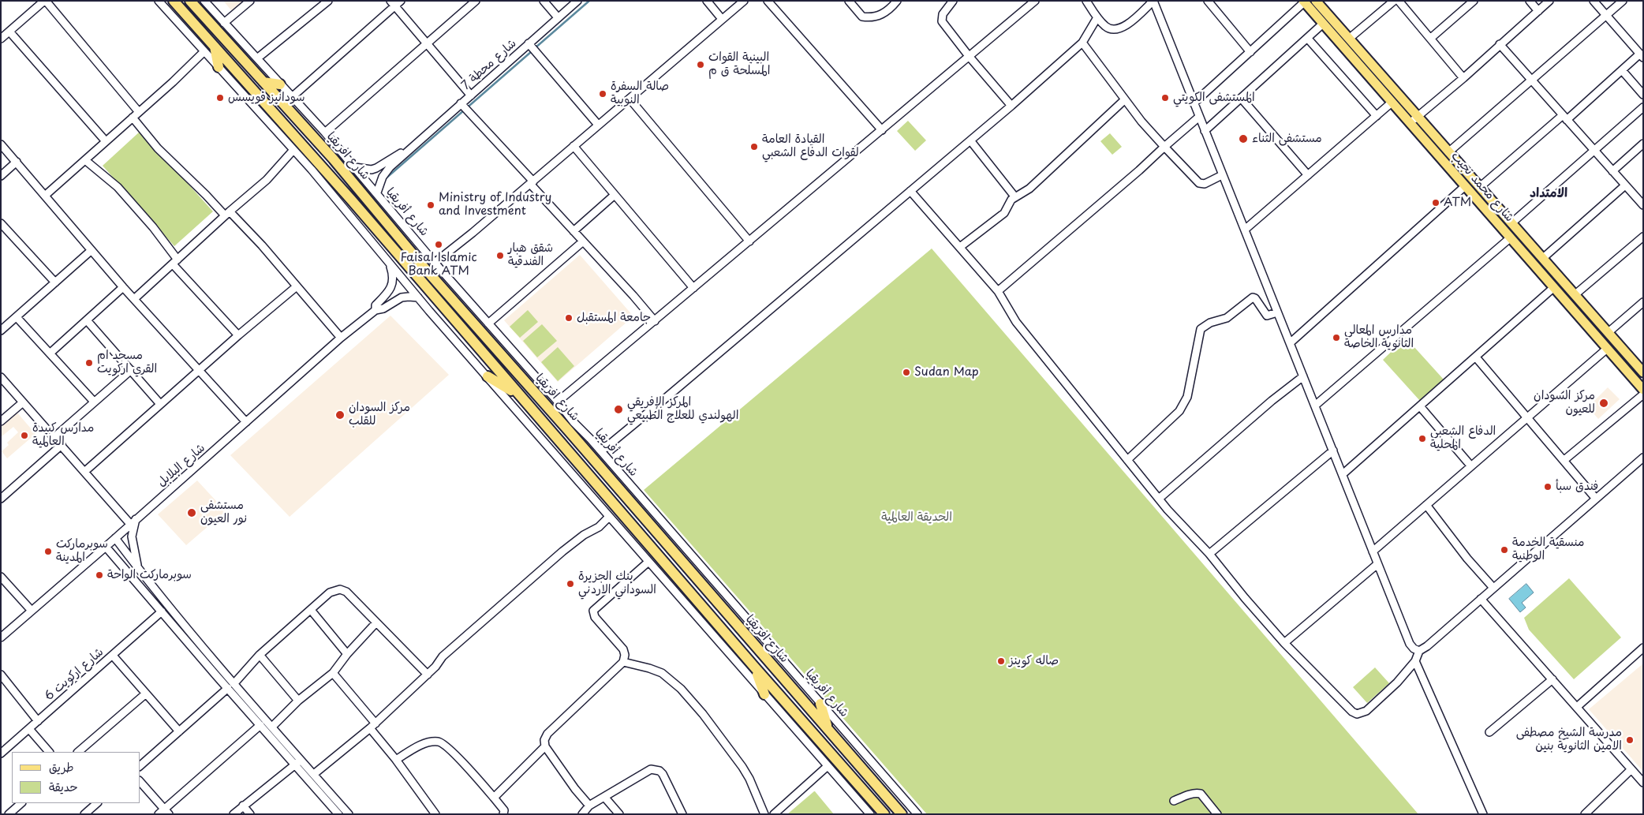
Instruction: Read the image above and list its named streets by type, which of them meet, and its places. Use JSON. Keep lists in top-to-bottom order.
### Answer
{
  "streets": {
    "highway": ["شارع افريقيا"],
    "main road": ["شارع محمد نجيب"],
    "street": [
      "شارع محطة 7",
      "شارع أفريقيا",
      "شارع البلابل",
      "شارع اركويت 6"
    ]
  },
  "crossings": [
    ["شارع افريقيا", "شارع أفريقيا"]
  ],
  "districts": ["الامتداد"],
  "parks": ["الحديقة العالمية"],
  "places": [
    "البينية القوات المسلحة ق م",
    "صالة السفرة النوبية",
    "سودانيز فويسس",
    "المستشفى الكويتي",
    "مستشفى الثناء",
    "القيادة العامة لقوات الدفاع الشعبي",
    "ATM",
    "Ministry of Industry and Investment",
    "Faisal Islamic Bank ATM",
    "شقق هبار الفندقية",
    "جامعة المستقبل",
    "مدارس المعالي الثانوية الخاصة",
    "مسجد ام القري اركويت",
    "Sudan Map",
    "مركز السودان للعيون",
    "المركز الإفريقي الهولندي للعلاج الطبيعي",
    "مركز السودان للقلب",
    "مدارس كبيدة العالمية",
    "الدفاع الشعبي المحلية",
    "فندق سبأ",
    "مستشفى نور العيون",
    "منسقية الخدمة الوطنية",
    "سوبرماركت المدينة",
    "سوبرماركت الواحة",
    "بنك الجزيرة السوداني الاردني",
    "صاله كوينز",
    "مدرسة الشيخ مصطفى الامين الثانوية بنين"
  ],
  "legend": ["طريق", "حديقة"]
}
